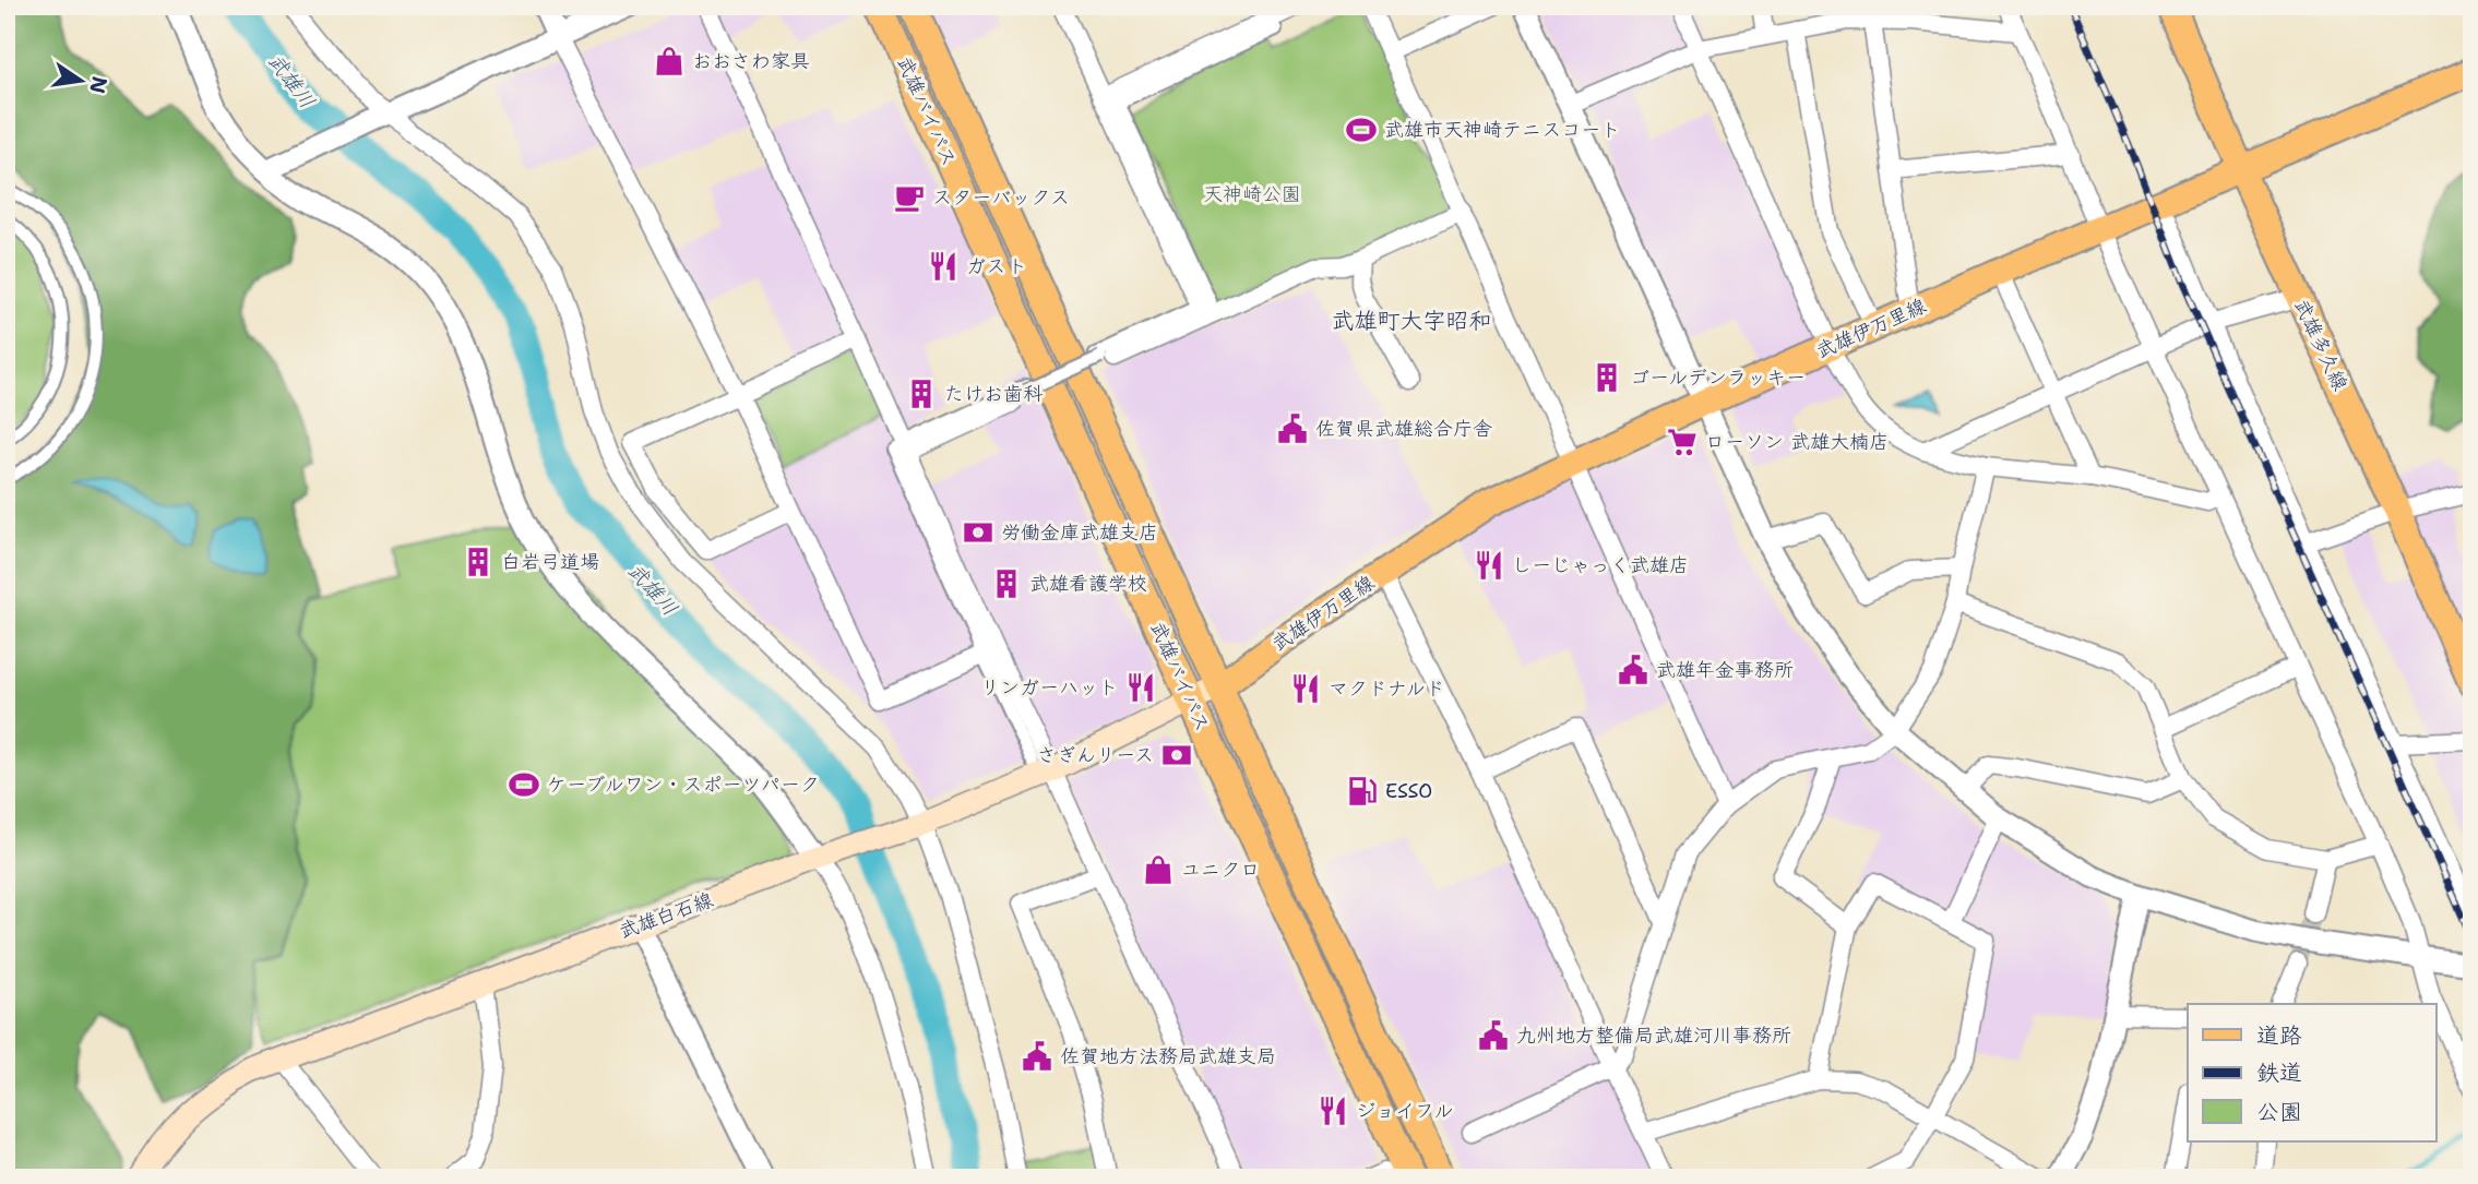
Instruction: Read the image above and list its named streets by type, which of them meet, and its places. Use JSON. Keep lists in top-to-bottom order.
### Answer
{
  "streets": {
    "main road": [
      "武雄バイパス",
      "武雄伊万里線",
      "武雄多久線",
      "武雄白石線"
    ]
  },
  "crossings": [
    ["武雄バイパス", "武雄伊万里線"],
    ["武雄バイパス", "武雄白石線"],
    ["武雄伊万里線", "武雄多久線"],
    ["武雄伊万里線", "武雄白石線"]
  ],
  "districts": ["武雄町大字昭和"],
  "water": ["武雄川"],
  "parks": ["天神崎公園"],
  "places": {
    "shop": ["おおさわ家具", "ユニクロ"],
    "sports": ["武雄市天神崎テニスコート", "ケーブルワン・スポーツパーク"],
    "cafe": ["スターバックス"],
    "restaurant": [
      "ガスト",
      "しーじゃっく武雄店",
      "リンガーハット",
      "マクドナルド",
      "ジョイフル"
    ],
    "building": [
      "ゴールデンラッキー",
      "たけお歯科",
      "白岩弓道場",
      "武雄看護学校"
    ],
    "public building": [
      "佐賀県武雄総合庁舎",
      "武雄年金事務所",
      "九州地方整備局武雄河川事務所",
      "佐賀地方法務局武雄支局"
    ],
    "supermarket": ["ローソン 武雄大楠店"],
    "bank": ["労働金庫武雄支店", "さぎんリース"],
    "fuel station": ["ESSO"]
  },
  "legend": ["道路", "鉄道", "公園"],
  "north": "right"
}
